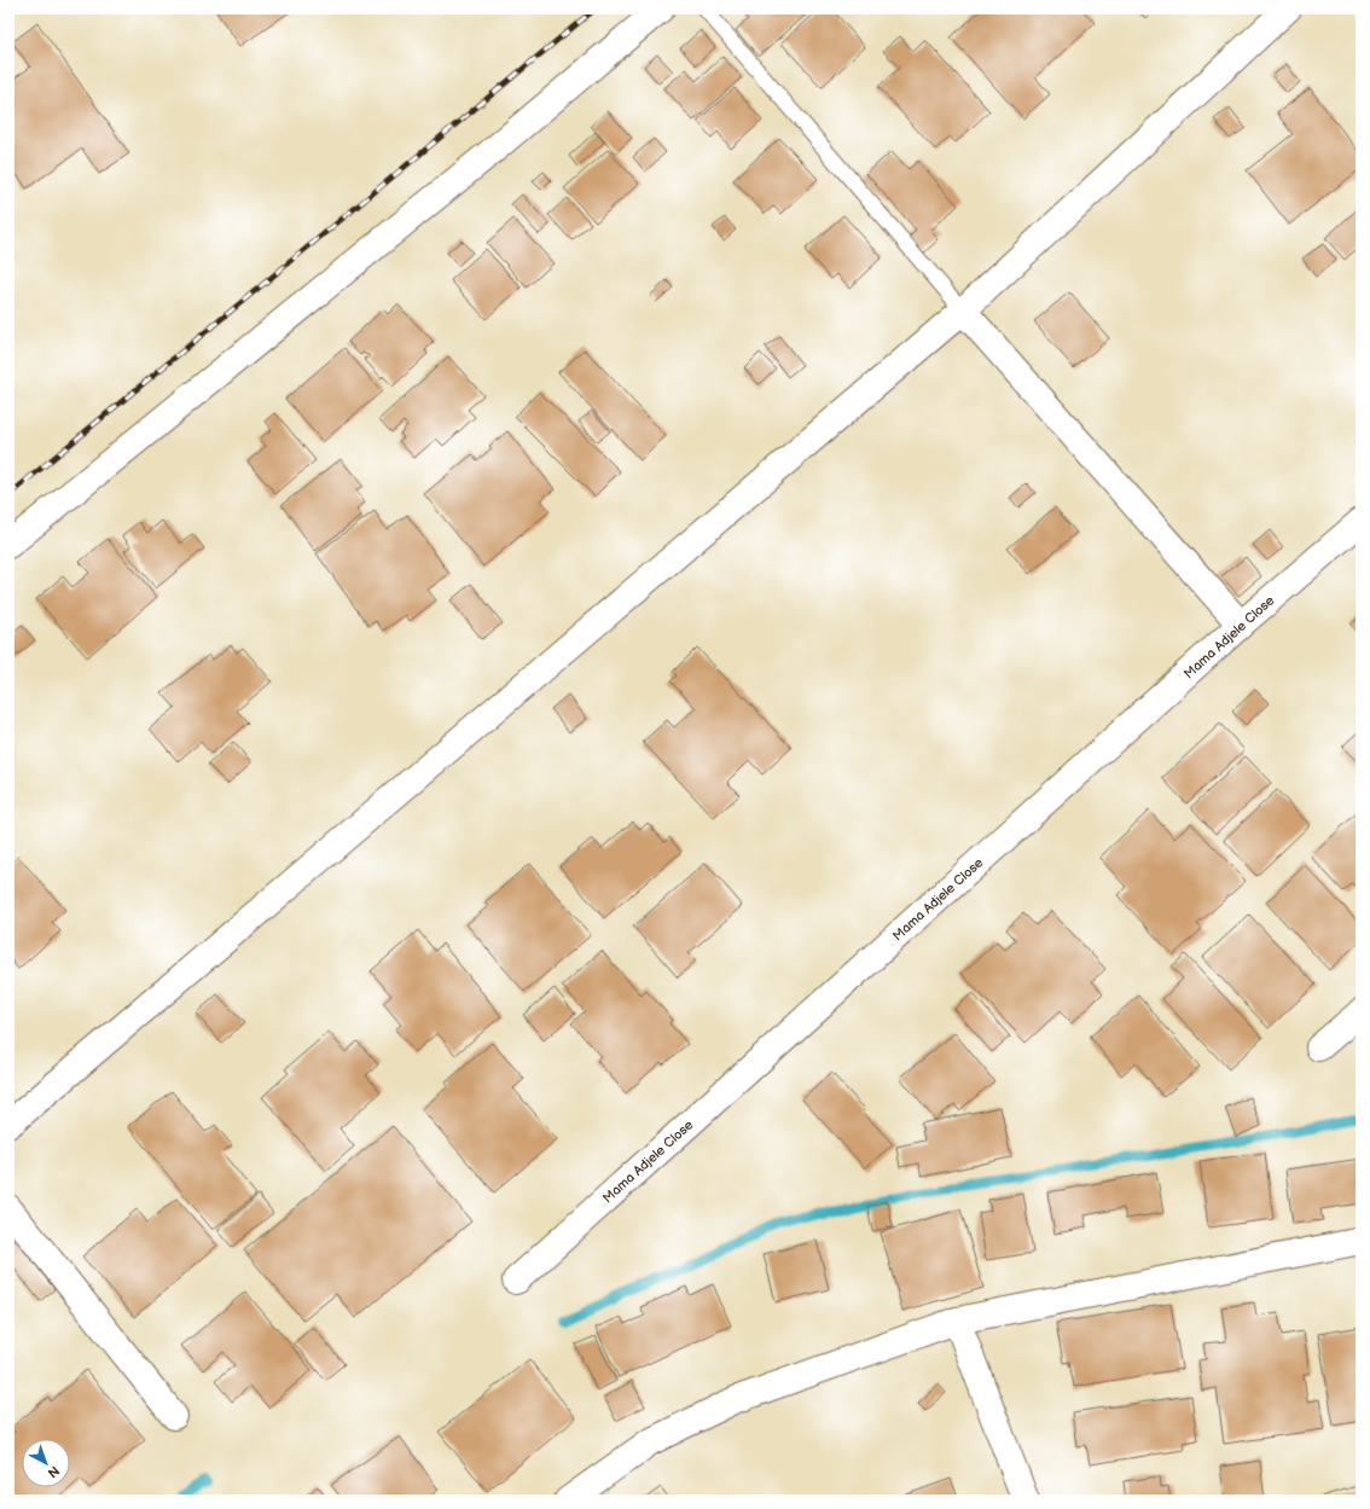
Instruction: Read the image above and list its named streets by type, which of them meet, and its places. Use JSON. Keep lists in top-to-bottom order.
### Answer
{
  "streets": {
    "street": ["Mama Adjele Close"]
  },
  "north": "bottom right"
}
